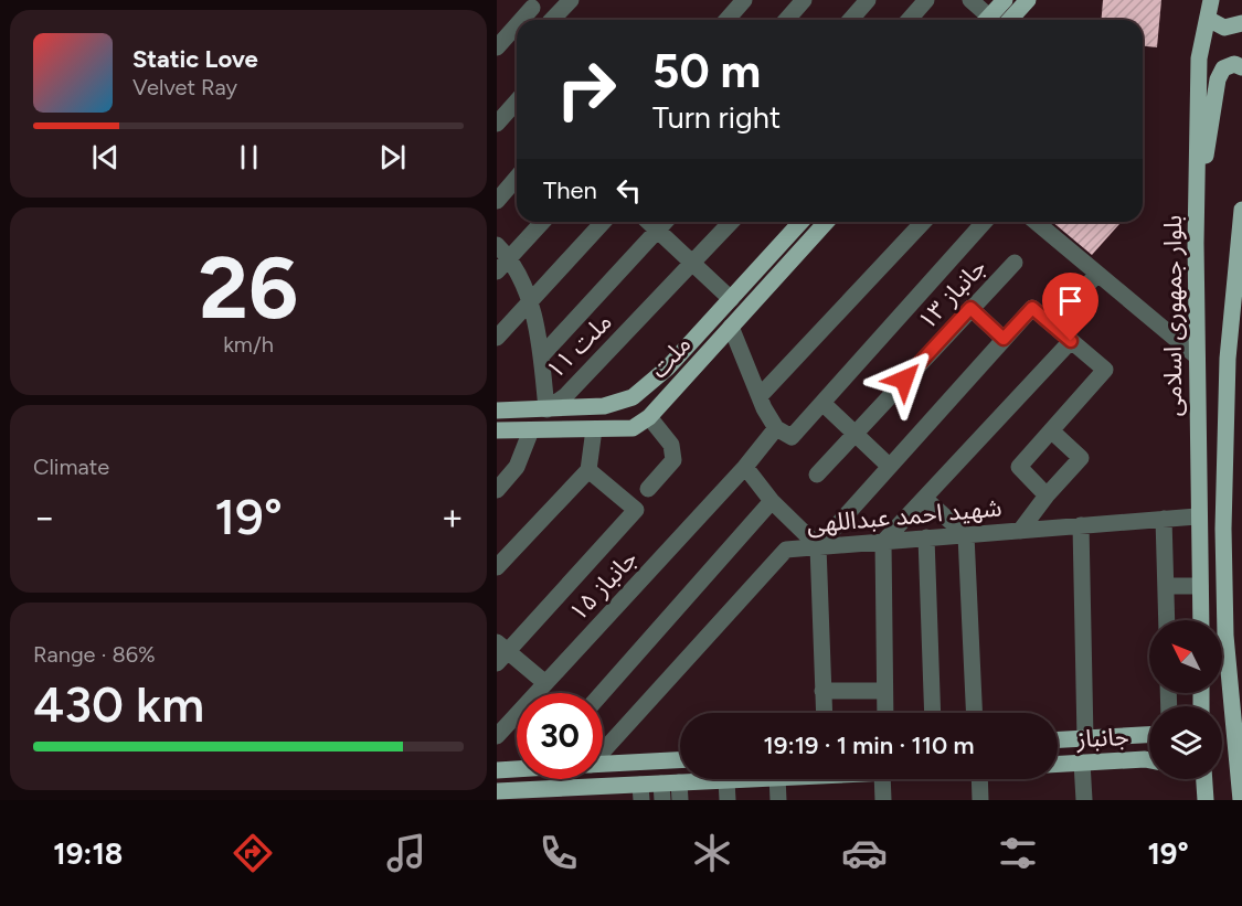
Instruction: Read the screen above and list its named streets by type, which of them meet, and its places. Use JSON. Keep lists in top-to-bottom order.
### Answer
{
  "streets": {
    "main road": ["بلوار جمهوری اسلامی", "ملت", "جانباز"],
    "street": [
      "جانباز ۱۳",
      "ملت ۱۱",
      "شهید احمد عبداللهی",
      "جانباز ۱۵"
    ]
  },
  "crossings": [
    ["بلوار جمهوری اسلامی", "شهید احمد عبداللهی"],
    ["ملت ۱۱", "ملت"]
  ],
  "north": "top left",
  "page": {
    "turn": ["50 m", "Turn right"],
    "song": ["Static Love", "Velvet Ray"],
    "then": "Then",
    "tile": [
      ["26", "km/h"],
      "Climate",
      ["Range · 86%", "430 km"]
    ],
    "heat": ["−", "19°", "+"],
    "limit": "30",
    "trip": "19:19 · 1 min · 110 m",
    "tabs": ["19:18", "19°"]
  }
}
